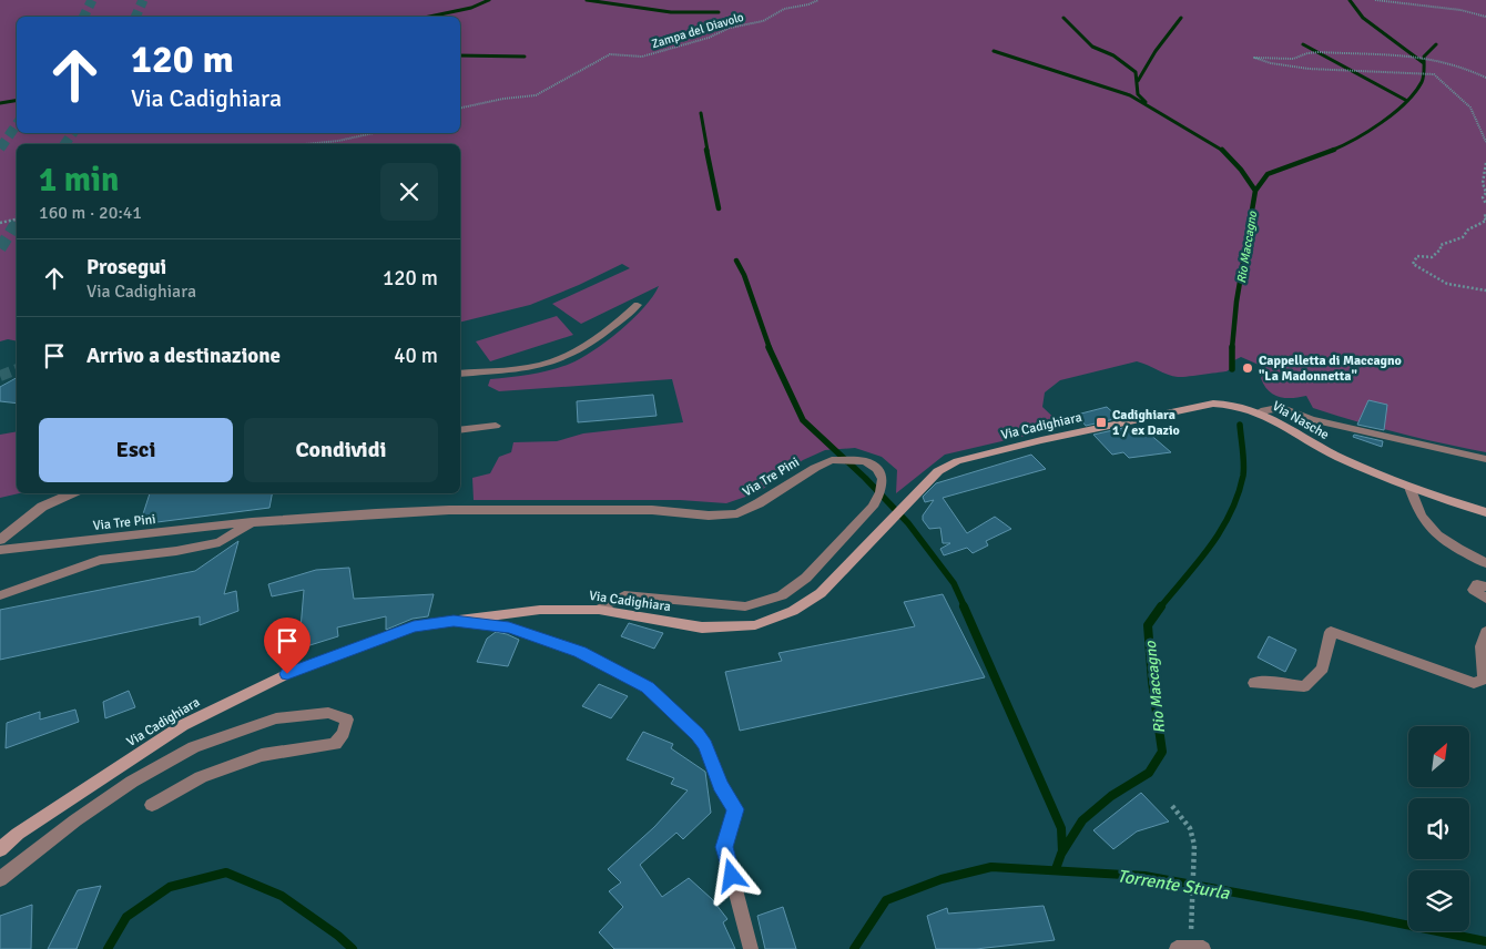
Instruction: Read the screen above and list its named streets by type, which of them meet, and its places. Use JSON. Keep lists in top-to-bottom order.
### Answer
{
  "streets": {
    "street": ["Via Nasche", "Via Cadighiara", "Via Tre Pini"],
    "path": ["Zampa del Diavolo"]
  },
  "crossings": [
    ["Via Nasche", "Via Cadighiara"],
    ["Via Cadighiara", "Via Tre Pini"]
  ],
  "water": ["Rio Maccagno", "Torrente Sturla"],
  "places": {
    "other": ["Cappelletta di Maccagno \"La Madonnetta\""],
    "transit": ["Cadighiara 1 / ex Dazio"]
  },
  "north": "top right",
  "page": {
    "turn": ["120 m", "Via Cadighiara"],
    "heading": ["1 min", "160 m · 20:41"],
    "list": [
      {
        "name": "Prosegui",
        "note": "Via Cadighiara",
        "value": "120 m"
      },
      {
        "name": "Arrivo a destinazione",
        "value": "40 m"
      }
    ],
    "buttons": ["Esci", "Condividi"]
  }
}
